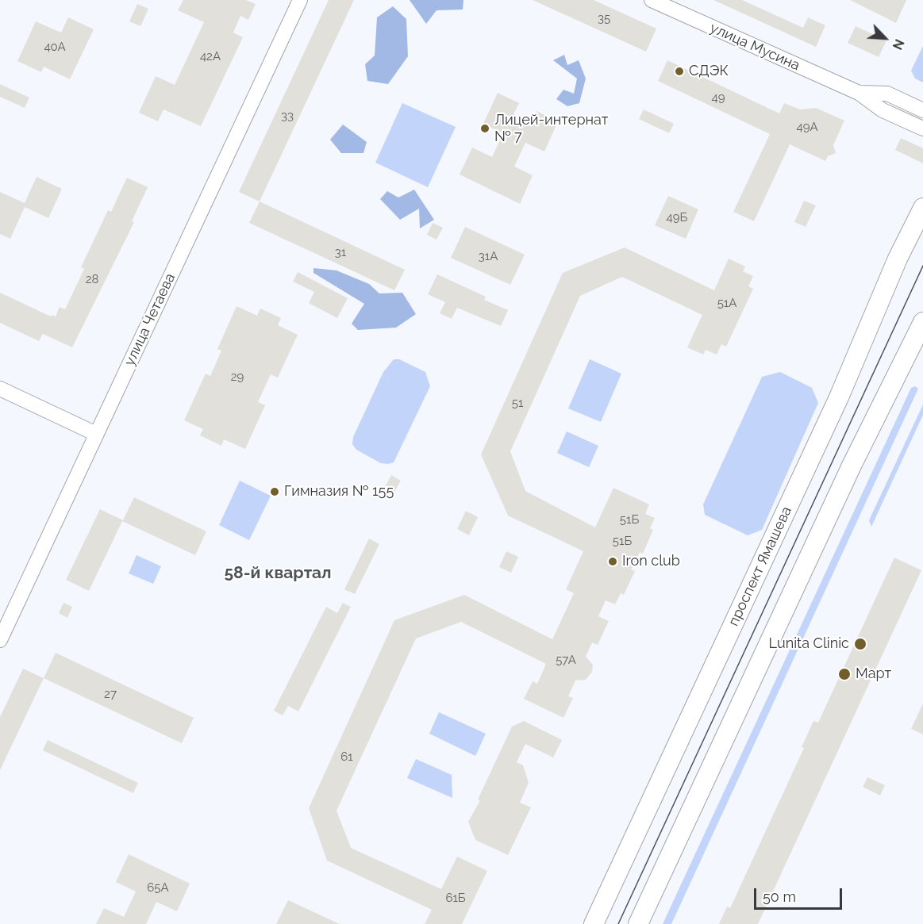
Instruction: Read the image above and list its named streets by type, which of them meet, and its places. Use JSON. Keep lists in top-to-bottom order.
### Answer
{
  "streets": {
    "main road": ["проспект Ямашева"],
    "street": ["улица Мусина", "улица Четаева"]
  },
  "districts": ["58-й квартал"],
  "places": [
    "СДЭК",
    "Лицей-интернат № 7",
    "Гимназия № 155",
    "Iron club",
    "Lunita Clinic",
    "Март"
  ],
  "house_numbers": [
    "35",
    "40А",
    "42А",
    "49",
    "33",
    "49А",
    "49Б",
    "31",
    "31А",
    "28",
    "51А",
    "29",
    "51",
    "51Б",
    "51Б",
    "57А",
    "27",
    "61",
    "65А",
    "61Б"
  ],
  "scale_bar": "50 m",
  "north": "bottom right"
}
